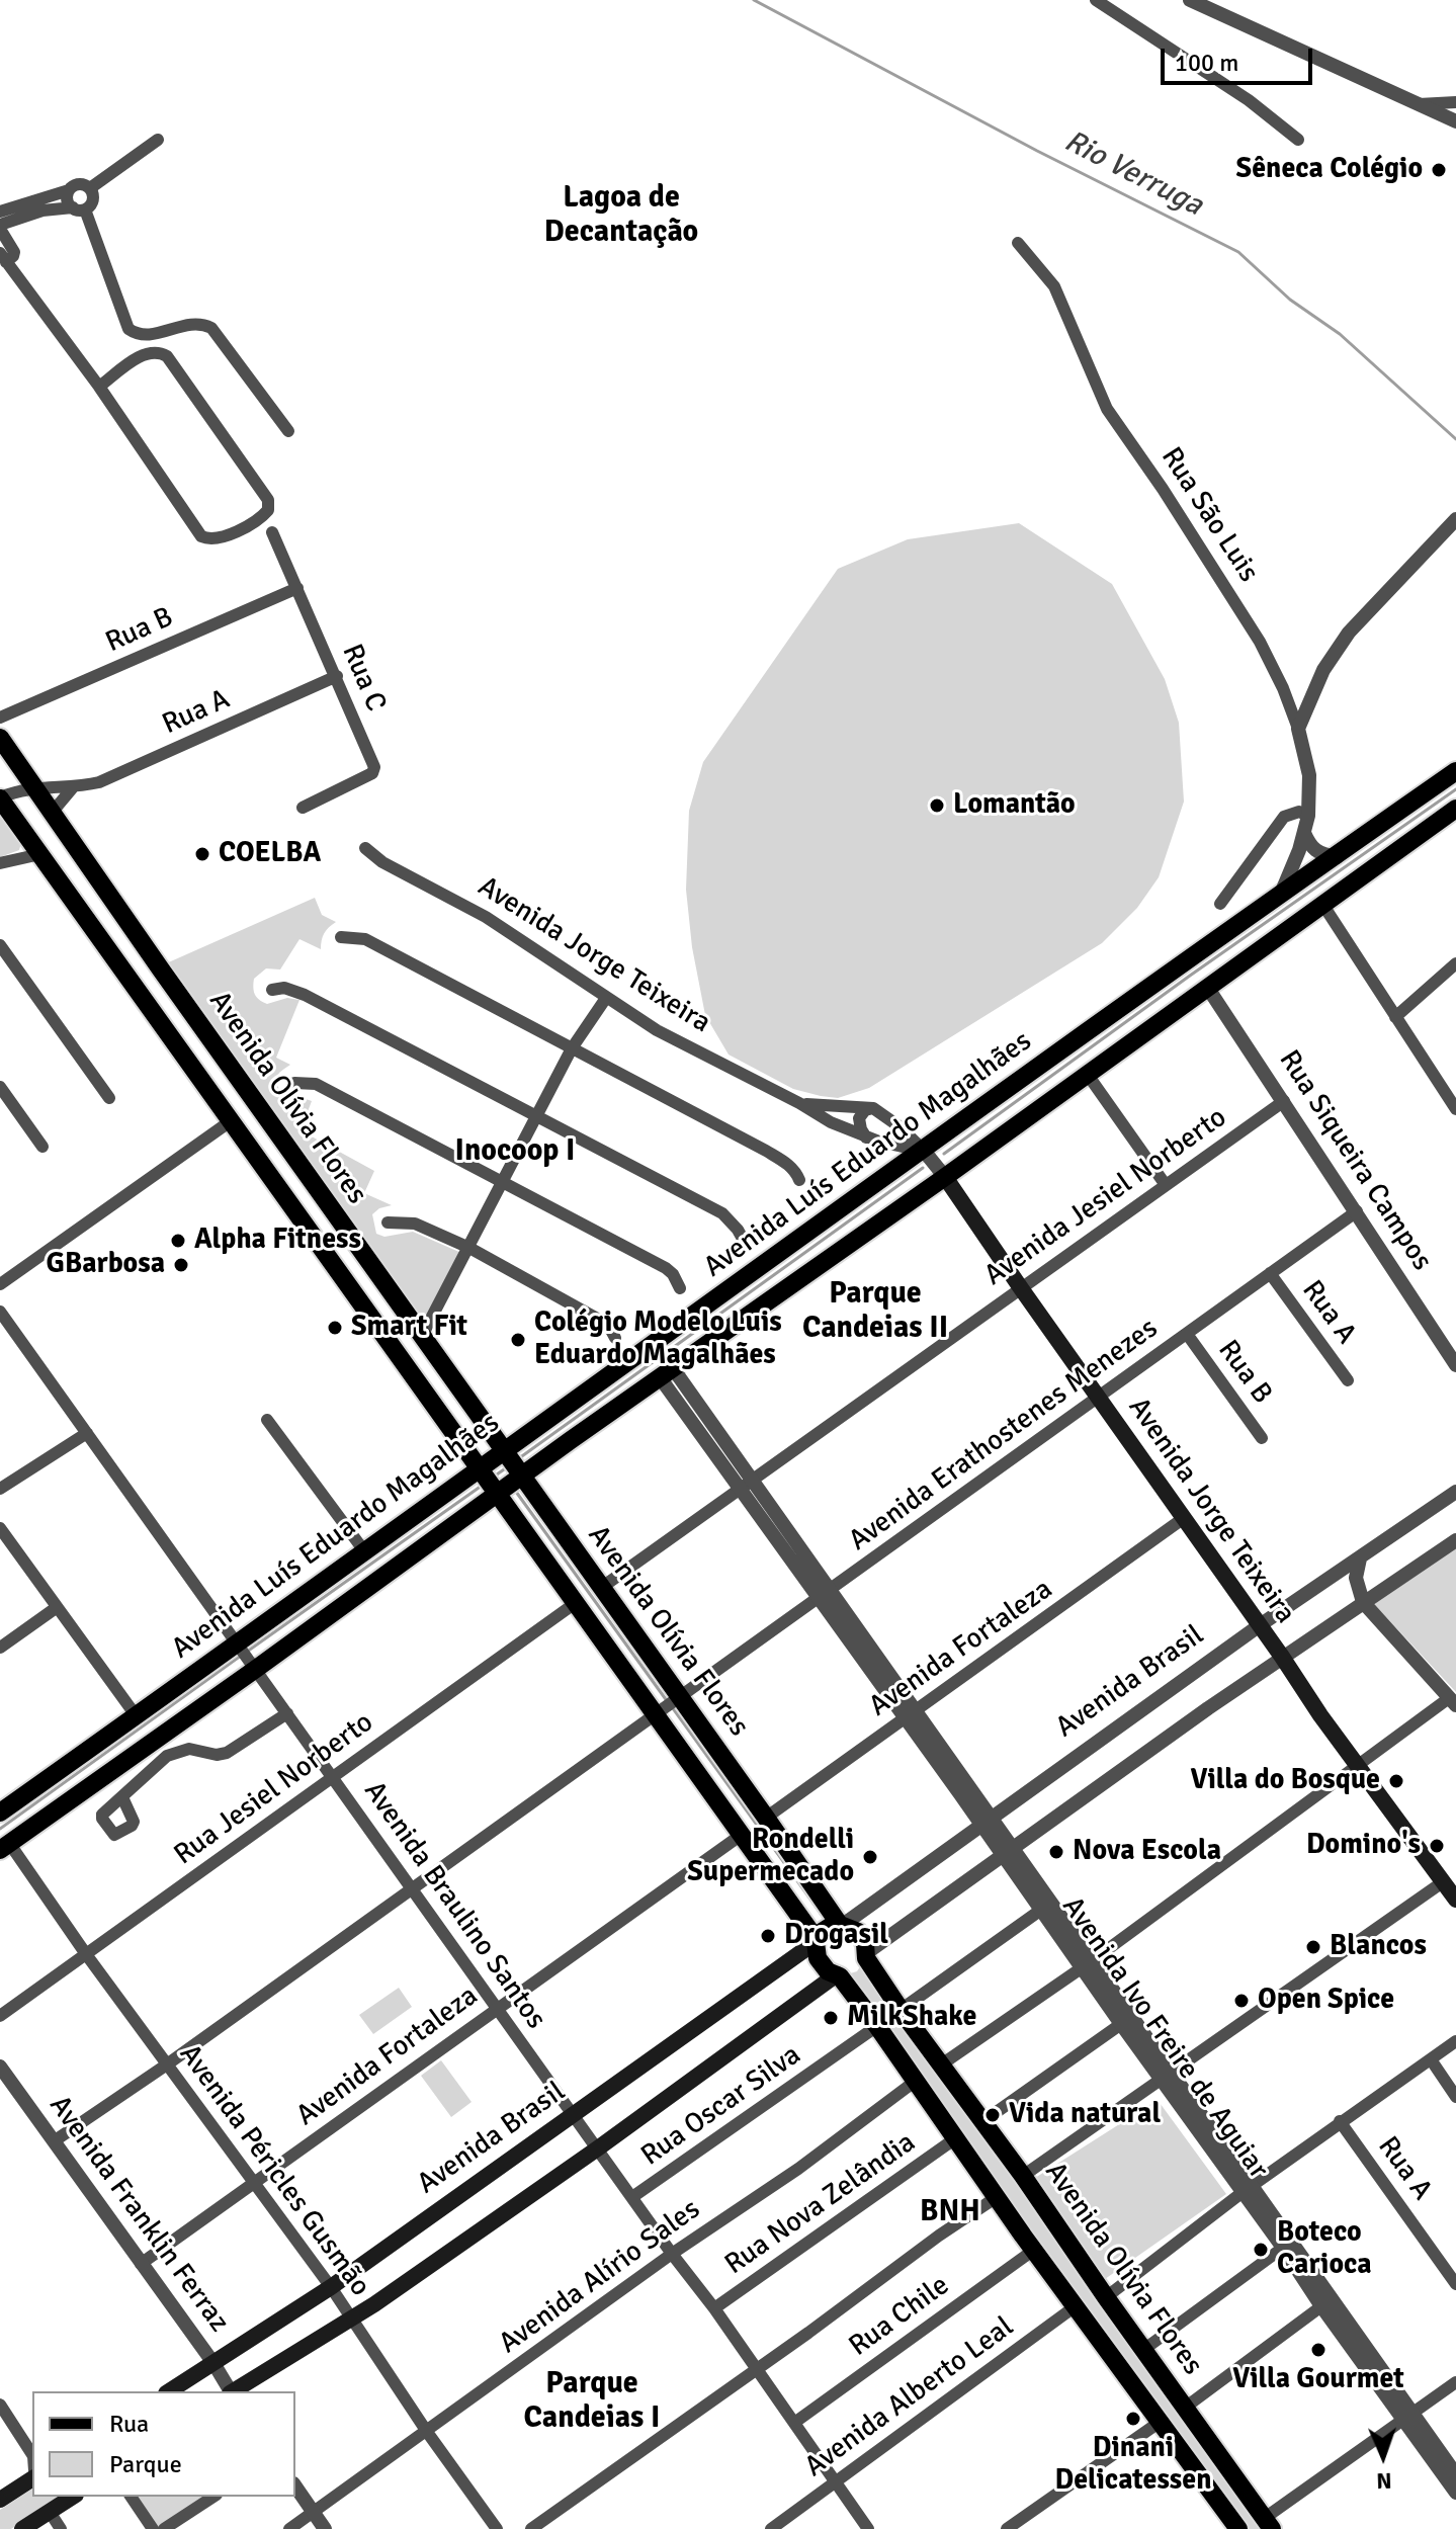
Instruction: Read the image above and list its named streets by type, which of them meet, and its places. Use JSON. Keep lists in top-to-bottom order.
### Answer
{
  "streets": {
    "main road": [
      "Avenida Jorge Teixeira",
      "Avenida Olívia Flores",
      "Avenida Luís Eduardo Magalhães",
      "Avenida Brasil"
    ],
    "street": [
      "Rua São Luis",
      "Rua B",
      "Rua C",
      "Rua A",
      "Rua Siqueira Campos",
      "Avenida Jesiel Norberto",
      "Avenida Erathostenes Menezes",
      "Avenida Fortaleza",
      "Rua Jesiel Norberto",
      "Avenida Braulino Santos",
      "Avenida Ivo Freire de Aguiar",
      "Rua Oscar Silva",
      "Avenida Péricles Gusmão",
      "Rua Nova Zelândia",
      "Avenida Franklin Ferraz",
      "Avenida Alírio Sales",
      "Rua Chile",
      "Avenida Alberto Leal"
    ]
  },
  "crossings": [
    ["Rua São Luis", "Avenida Luís Eduardo Magalhães"],
    ["Rua B", "Rua C"],
    ["Rua B", "Avenida Erathostenes Menezes"],
    ["Rua C", "Rua A"],
    ["Rua A", "Avenida Olívia Flores"],
    ["Rua A", "Avenida Erathostenes Menezes"],
    ["Avenida Jorge Teixeira", "Avenida Luís Eduardo Magalhães"],
    ["Avenida Jorge Teixeira", "Avenida Jesiel Norberto"],
    ["Avenida Jorge Teixeira", "Avenida Erathostenes Menezes"],
    ["Avenida Jorge Teixeira", "Avenida Fortaleza"],
    ["Avenida Jorge Teixeira", "Avenida Brasil"],
    ["Avenida Olívia Flores", "Avenida Luís Eduardo Magalhães"],
    ["Avenida Olívia Flores", "Avenida Jesiel Norberto"],
    ["Avenida Olívia Flores", "Avenida Erathostenes Menezes"],
    ["Avenida Olívia Flores", "Avenida Fortaleza"],
    ["Avenida Olívia Flores", "Avenida Brasil"],
    ["Avenida Olívia Flores", "Rua Jesiel Norberto"],
    ["Avenida Olívia Flores", "Rua Oscar Silva"],
    ["Avenida Olívia Flores", "Rua Nova Zelândia"],
    ["Avenida Olívia Flores", "Avenida Alírio Sales"],
    ["Avenida Olívia Flores", "Rua Chile"],
    ["Avenida Olívia Flores", "Avenida Alberto Leal"],
    ["Avenida Luís Eduardo Magalhães", "Rua Siqueira Campos"],
    ["Avenida Luís Eduardo Magalhães", "Avenida Braulino Santos"],
    ["Avenida Luís Eduardo Magalhães", "Avenida Ivo Freire de Aguiar"],
    ["Avenida Luís Eduardo Magalhães", "Avenida Péricles Gusmão"],
    ["Rua Siqueira Campos", "Avenida Jesiel Norberto"],
    ["Rua Siqueira Campos", "Avenida Erathostenes Menezes"],
    ["Avenida Jesiel Norberto", "Avenida Ivo Freire de Aguiar"],
    ["Avenida Erathostenes Menezes", "Avenida Ivo Freire de Aguiar"],
    ["Avenida Fortaleza", "Avenida Braulino Santos"],
    ["Avenida Fortaleza", "Avenida Ivo Freire de Aguiar"],
    ["Avenida Fortaleza", "Avenida Péricles Gusmão"],
    ["Avenida Fortaleza", "Avenida Franklin Ferraz"],
    ["Avenida Brasil", "Avenida Braulino Santos"],
    ["Avenida Brasil", "Avenida Ivo Freire de Aguiar"],
    ["Avenida Brasil", "Avenida Péricles Gusmão"],
    ["Avenida Brasil", "Avenida Franklin Ferraz"],
    ["Rua Jesiel Norberto", "Avenida Braulino Santos"],
    ["Rua Jesiel Norberto", "Avenida Péricles Gusmão"],
    ["Avenida Braulino Santos", "Rua Oscar Silva"],
    ["Avenida Braulino Santos", "Rua Nova Zelândia"],
    ["Avenida Braulino Santos", "Avenida Alírio Sales"],
    ["Avenida Braulino Santos", "Rua Chile"],
    ["Avenida Braulino Santos", "Avenida Alberto Leal"],
    ["Avenida Péricles Gusmão", "Avenida Alírio Sales"]
  ],
  "districts": [
    "Lagoa de Decantação",
    "Inocoop I",
    "Parque Candeias II",
    "BNH",
    "Parque Candeias I"
  ],
  "water": ["Rio Verruga"],
  "places": [
    "Sêneca Colégio",
    "Lomantão",
    "COELBA",
    "Alpha Fitness",
    "GBarbosa",
    "Smart Fit",
    "Colégio Modelo Luis Eduardo Magalhães",
    "Villa do Bosque",
    "Domino's",
    "Nova Escola",
    "Rondelli Supermecado",
    "Drogasil",
    "Blancos",
    "Open Spice",
    "MilkShake",
    "Vida natural",
    "Boteco Carioca",
    "Villa Gourmet",
    "Dinani Delicatessen"
  ],
  "legend": ["Rua", "Parque"],
  "scale_bar": "100 m",
  "north": "bottom"
}
